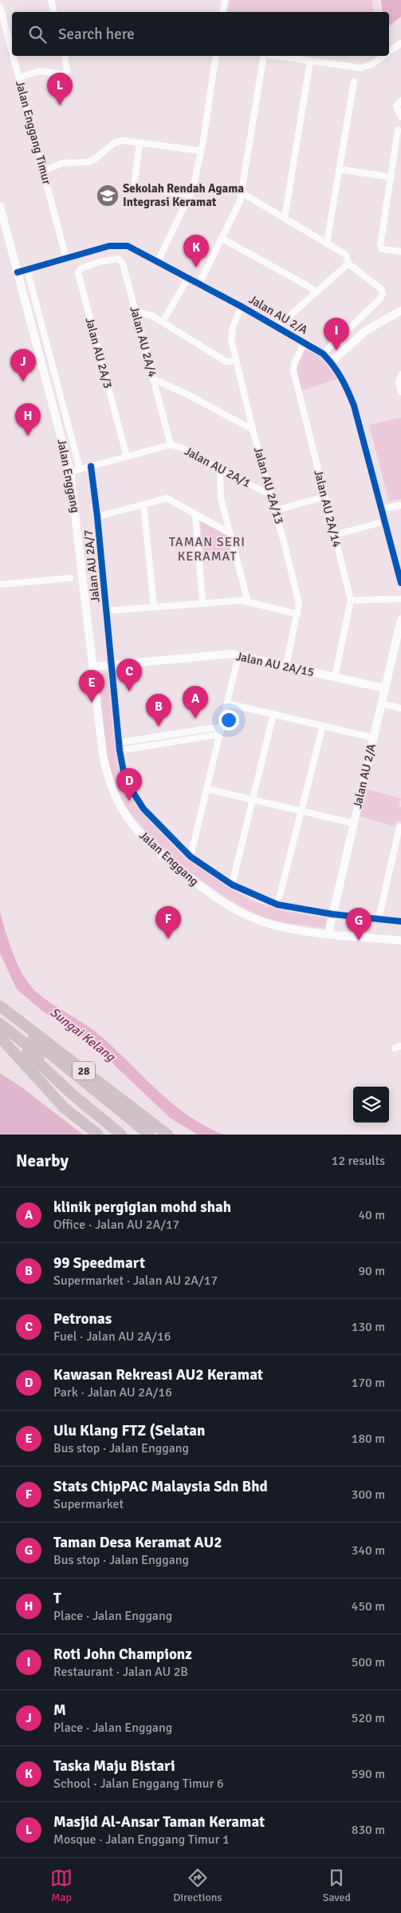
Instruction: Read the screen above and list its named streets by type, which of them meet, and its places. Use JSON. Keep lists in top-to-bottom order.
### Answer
{
  "streets": {
    "highway": ["28"],
    "street": [
      "Jalan Enggang Timur",
      "Jalan AU 2/A",
      "Jalan AU 2A/4",
      "Jalan AU 2A/3",
      "Jalan AU 2A/1",
      "Jalan Enggang",
      "Jalan AU 2A/13",
      "Jalan AU 2A/14",
      "Jalan AU 2A/7",
      "Jalan AU 2A/15"
    ]
  },
  "crossings": [
    ["Jalan Enggang Timur", "Jalan AU 2/A"],
    ["Jalan AU 2/A", "Jalan Enggang"],
    ["Jalan AU 2/A", "Jalan AU 2A/13"],
    ["Jalan AU 2/A", "Jalan AU 2A/14"],
    ["Jalan AU 2/A", "Jalan AU 2A/7"],
    ["Jalan AU 2/A", "Jalan AU 2A/15"],
    ["Jalan AU 2A/4", "Jalan AU 2A/3"],
    ["Jalan AU 2A/4", "Jalan AU 2A/1"],
    ["Jalan AU 2A/3", "Jalan AU 2A/1"],
    ["Jalan AU 2A/1", "Jalan Enggang"],
    ["Jalan AU 2A/1", "Jalan AU 2A/13"],
    ["Jalan AU 2A/1", "Jalan AU 2A/7"],
    ["Jalan Enggang", "Jalan AU 2A/15"],
    ["Jalan AU 2A/13", "Jalan AU 2A/15"],
    ["Jalan AU 2A/14", "Jalan AU 2A/15"],
    ["Jalan AU 2A/7", "Jalan AU 2A/15"]
  ],
  "districts": ["TAMAN SERI KERAMAT"],
  "water": ["Sungai Kelang"],
  "places": {
    "school or university": ["Sekolah Rendah Agama Integrasi Keramat"]
  },
  "page": {
    "search": "Search here",
    "pins": [
      "L",
      "K",
      "I",
      "J",
      "H",
      "C",
      "E",
      "A",
      "B",
      "D",
      "F",
      "G"
    ],
    "heading": ["Nearby", "12 results"],
    "list": [
      {
        "mark": "A",
        "name": "klinik pergigian mohd shah",
        "note": "Office · Jalan AU 2A/17",
        "value": "40 m"
      },
      {
        "mark": "B",
        "name": "99 Speedmart",
        "note": "Supermarket · Jalan AU 2A/17",
        "value": "90 m"
      },
      {
        "mark": "C",
        "name": "Petronas",
        "note": "Fuel · Jalan AU 2A/16",
        "value": "130 m"
      },
      {
        "mark": "D",
        "name": "Kawasan Rekreasi AU2 Keramat",
        "note": "Park · Jalan AU 2A/16",
        "value": "170 m"
      },
      {
        "mark": "E",
        "name": "Ulu Klang FTZ (Selatan",
        "note": "Bus stop · Jalan Enggang",
        "value": "180 m"
      },
      {
        "mark": "F",
        "name": "Stats ChipPAC Malaysia Sdn Bhd",
        "note": "Supermarket",
        "value": "300 m"
      },
      {
        "mark": "G",
        "name": "Taman Desa Keramat AU2",
        "note": "Bus stop · Jalan Enggang",
        "value": "340 m"
      },
      {
        "mark": "H",
        "name": "T",
        "note": "Place · Jalan Enggang",
        "value": "450 m"
      },
      {
        "mark": "I",
        "name": "Roti John Championz",
        "note": "Restaurant · Jalan AU 2B",
        "value": "500 m"
      },
      {
        "mark": "J",
        "name": "M",
        "note": "Place · Jalan Enggang",
        "value": "520 m"
      },
      {
        "mark": "K",
        "name": "Taska Maju Bistari",
        "note": "School · Jalan Enggang Timur 6",
        "value": "590 m"
      },
      {
        "mark": "L",
        "name": "Masjid Al-Ansar Taman Keramat",
        "note": "Mosque · Jalan Enggang Timur 1",
        "value": "830 m"
      }
    ],
    "nav": ["Map", "Directions", "Saved"]
  }
}
